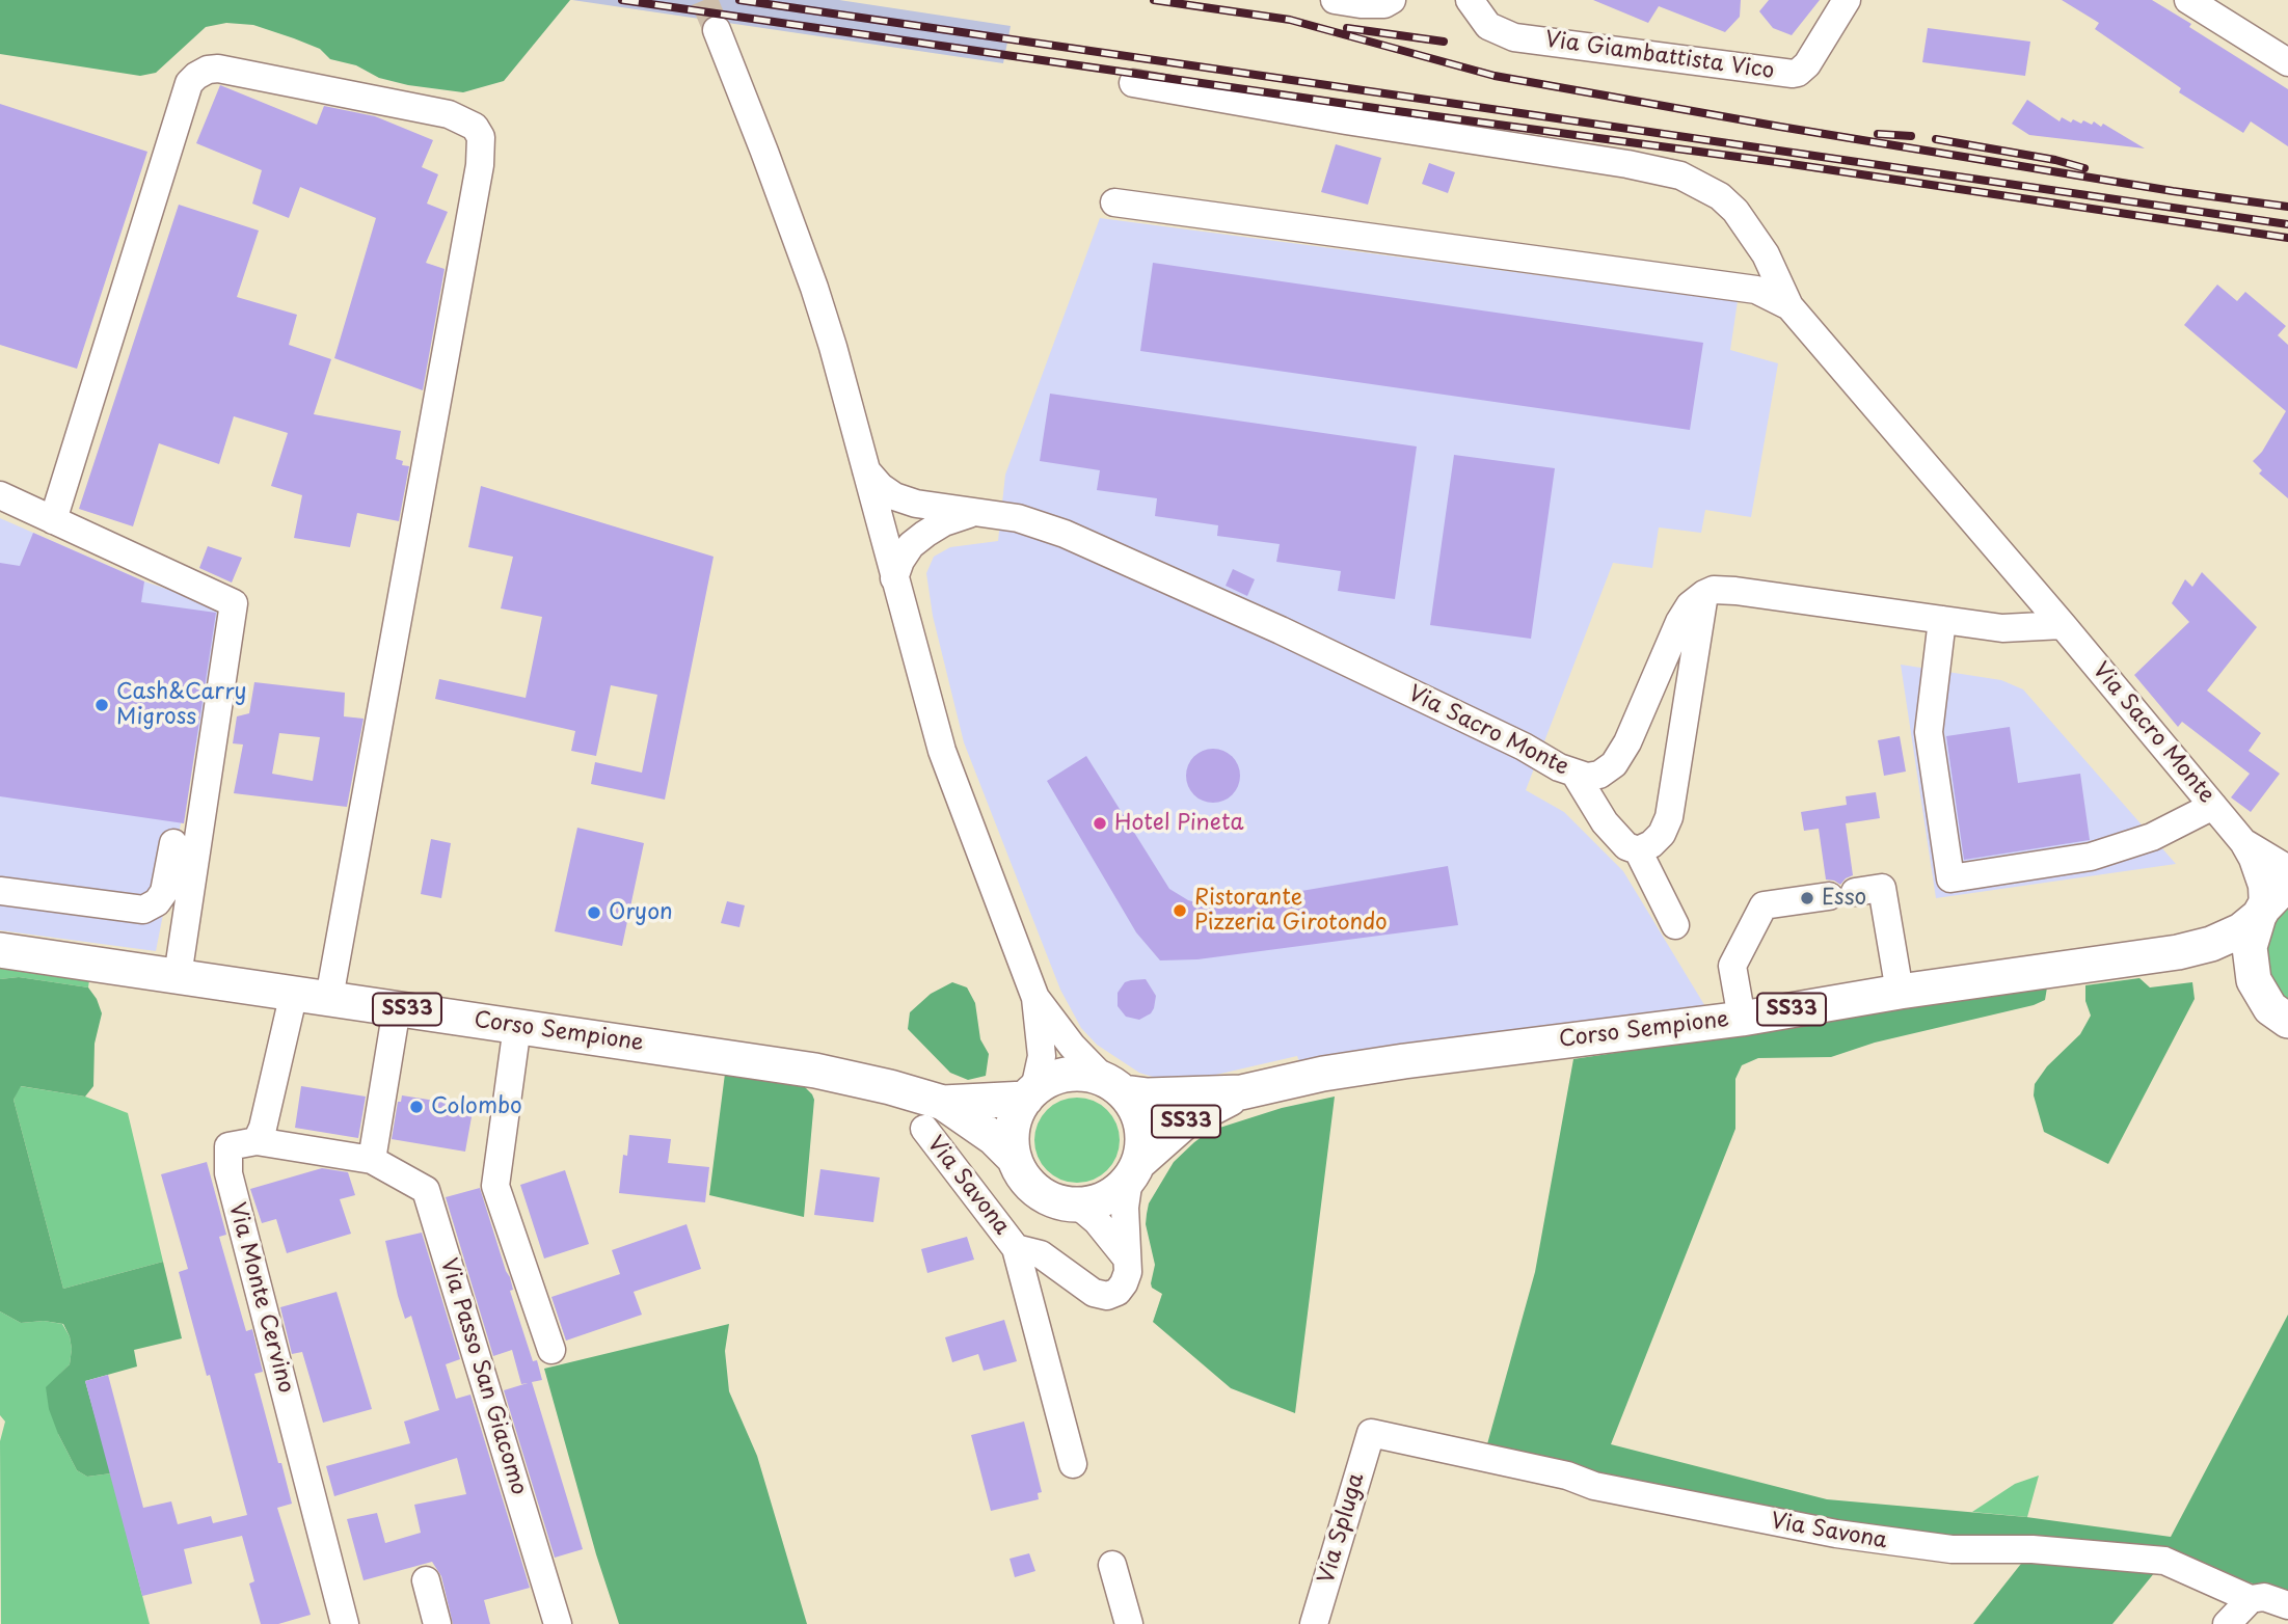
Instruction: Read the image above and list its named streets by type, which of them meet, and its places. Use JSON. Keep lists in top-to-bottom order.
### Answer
{
  "streets": {
    "main road": ["SS33", "Corso Sempione"],
    "street": [
      "Via Giambattista Vico",
      "Via Sacro Monte",
      "Via Savona",
      "Via Monte Cervino",
      "Via Passo San Giacomo",
      "Via Spluga"
    ]
  },
  "crossings": [
    ["Via Sacro Monte", "SS33"],
    ["SS33", "Corso Sempione"],
    ["Corso Sempione", "Via Savona"],
    ["Via Savona", "Via Spluga"],
    ["Via Monte Cervino", "Via Passo San Giacomo"]
  ],
  "places": [
    "Cash&Carry Migross",
    "Hotel Pineta",
    "Esso",
    "Ristorante Pizzeria Girotondo",
    "Oryon",
    "Colombo"
  ]
}
